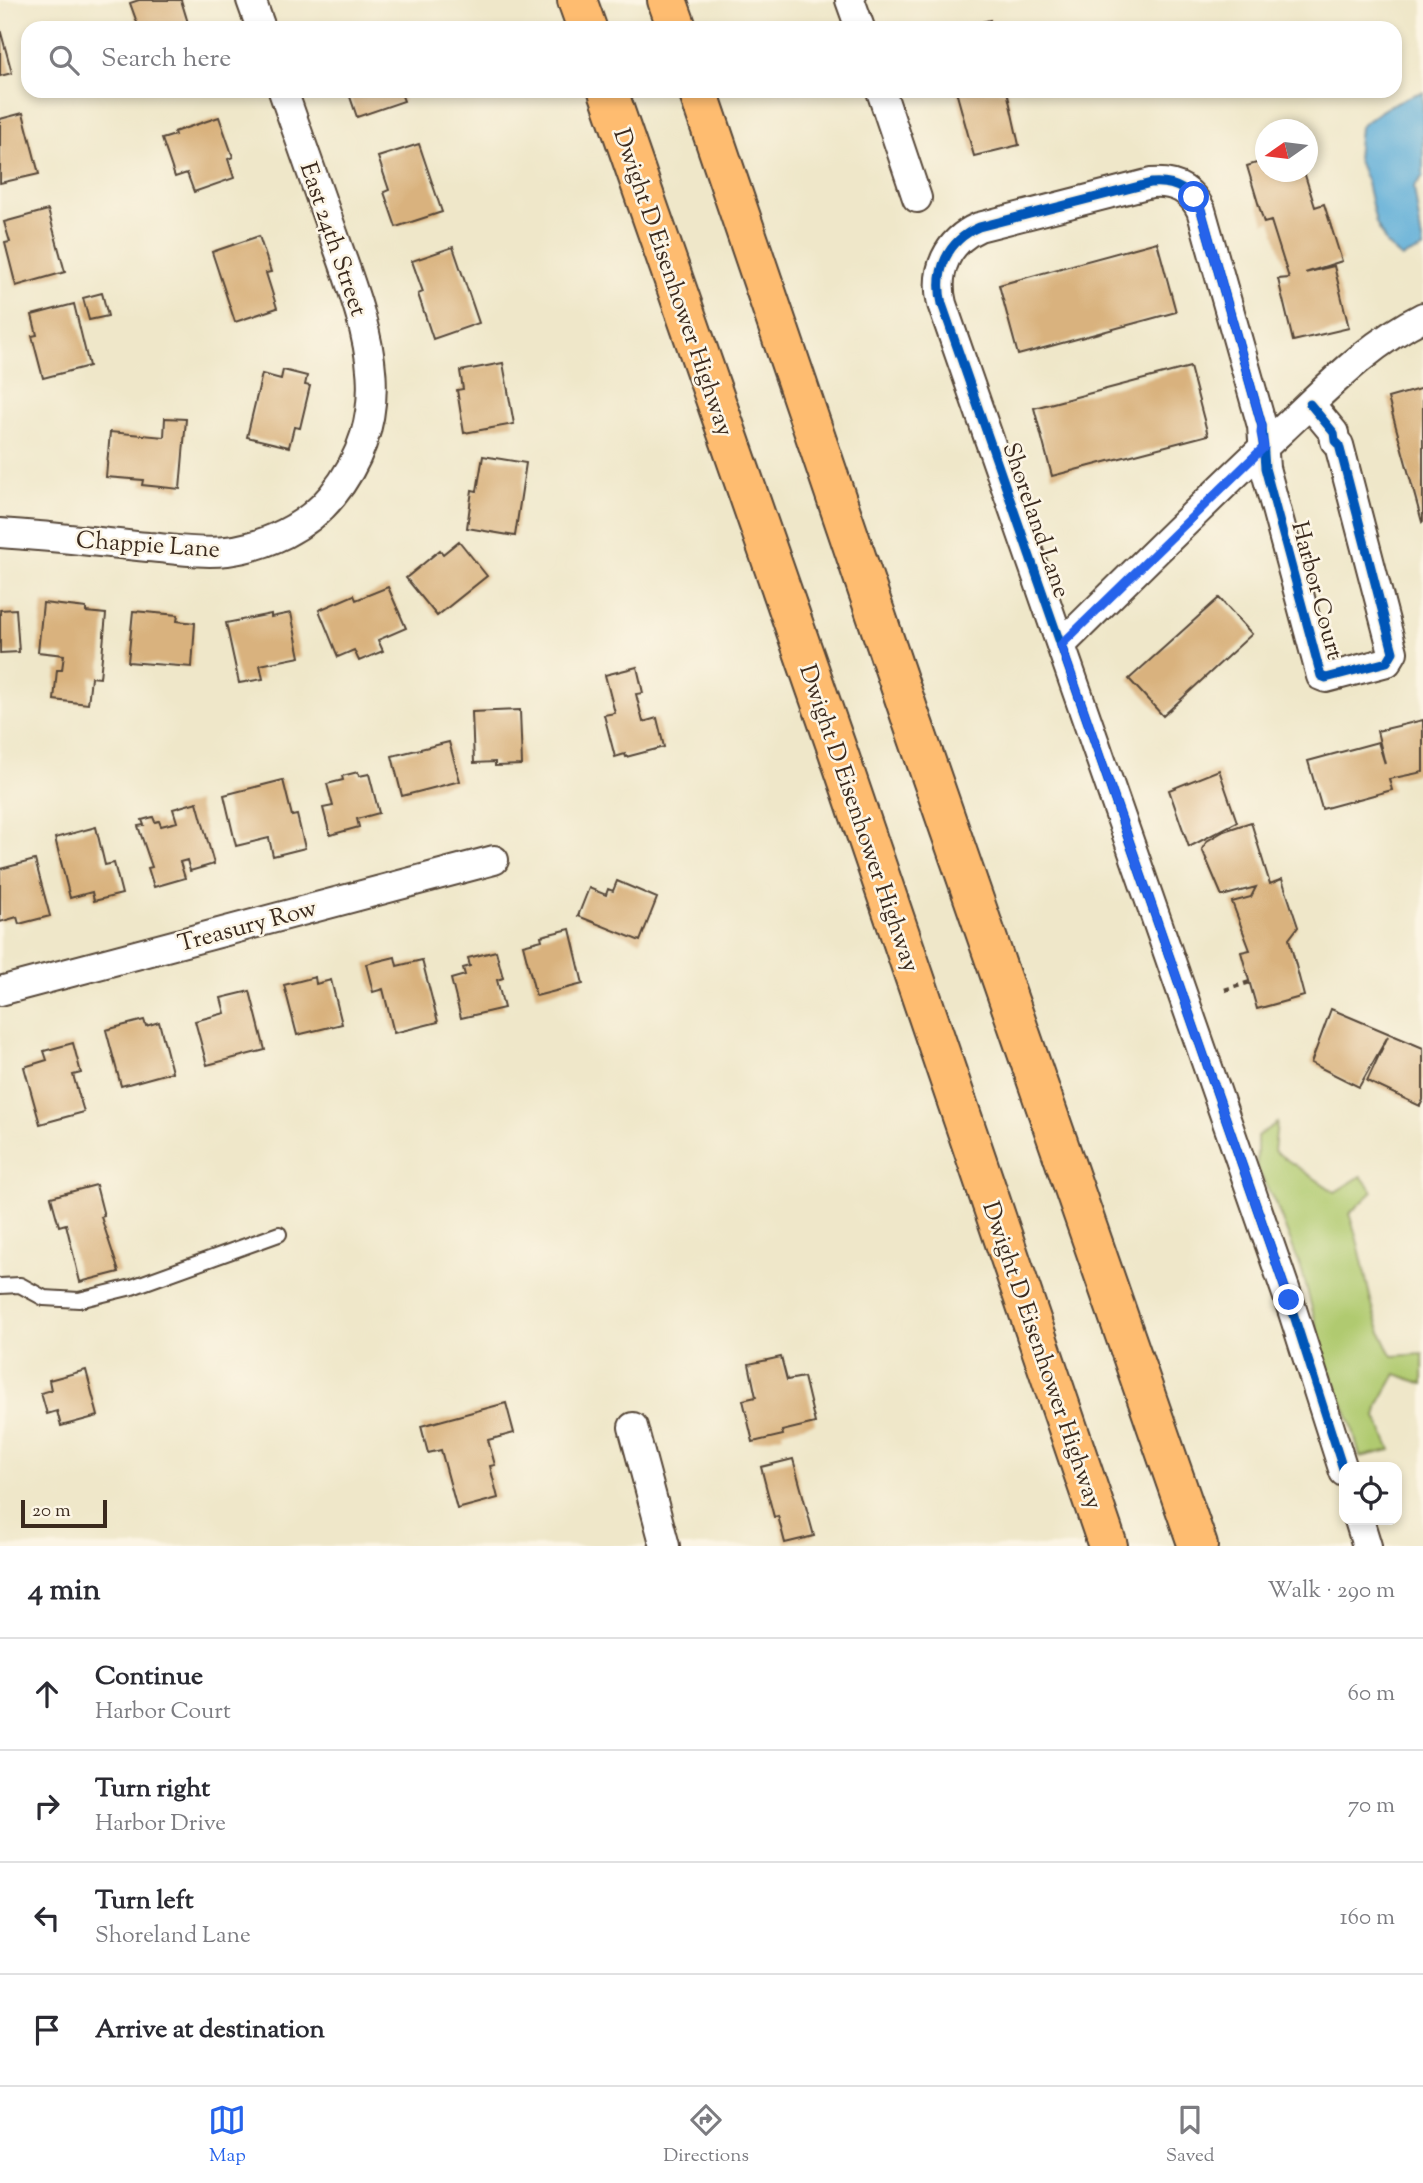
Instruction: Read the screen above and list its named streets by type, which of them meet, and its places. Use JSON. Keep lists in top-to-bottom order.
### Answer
{
  "streets": {
    "highway": ["Dwight D Eisenhower Highway"],
    "street": [
      "East 24th Street",
      "Shoreland Lane",
      "Chappie Lane",
      "Harbor Court",
      "Treasury Row"
    ]
  },
  "crossings": [
    ["East 24th Street", "Chappie Lane"],
    ["Shoreland Lane", "Harbor Court"]
  ],
  "scale_bar": "20 m",
  "north": "left",
  "page": {
    "search": "Search here",
    "scale": "20 m",
    "heading": ["4 min", "Walk · 290 m"],
    "list": [
      ["Continue", "Harbor Court", "60 m"],
      ["Turn right", "Harbor Drive", "70 m"],
      ["Turn left", "Shoreland Lane", "160 m"],
      "Arrive at destination"
    ],
    "nav": ["Map", "Directions", "Saved"]
  }
}
